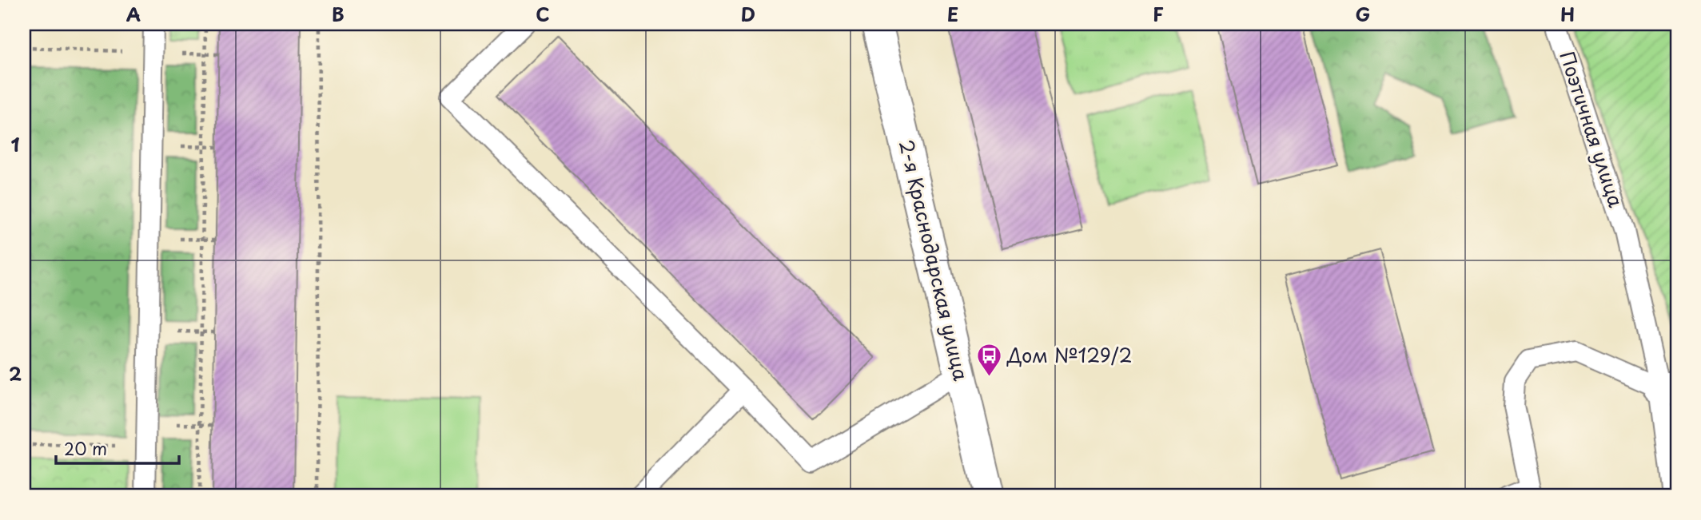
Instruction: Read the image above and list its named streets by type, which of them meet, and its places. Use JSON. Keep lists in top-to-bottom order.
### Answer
{
  "streets": {
    "street": ["2-я Краснодарская улица"],
    "lane": ["Поэтичная улица"]
  },
  "places": {
    "bus stop": ["Дом №129/2"]
  },
  "scale_bar": "20 m",
  "grid": {
    "columns": [
      "A",
      "B",
      "C",
      "D",
      "E",
      "F",
      "G",
      "H"
    ],
    "rows": ["1", "2"]
  }
}
